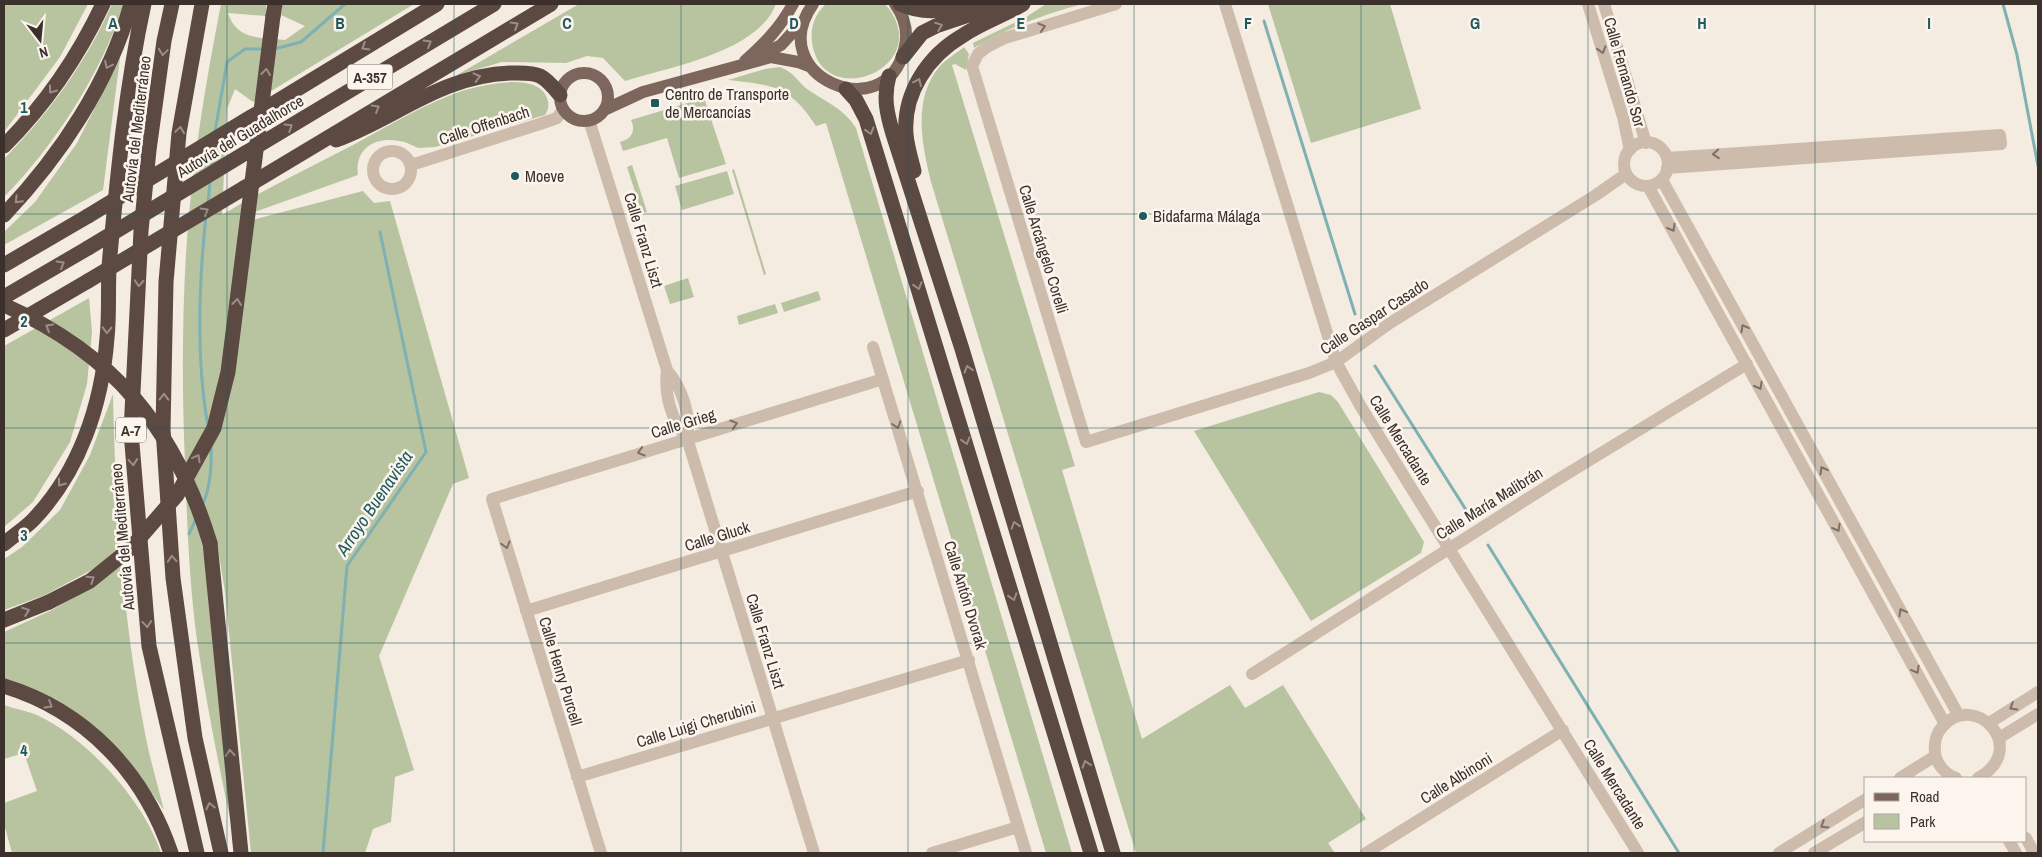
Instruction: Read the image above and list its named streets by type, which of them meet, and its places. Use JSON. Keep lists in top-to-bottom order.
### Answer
{
  "streets": {
    "highway": [
      "A-357",
      "Autovía del Mediterráneo",
      "Autovía del Guadalhorce",
      "A-7"
    ],
    "street": [
      "Calle Fernando Sor",
      "Calle Offenbach",
      "Calle Franz Liszt",
      "Calle Arcángelo Corelli",
      "Calle Gaspar Casado",
      "Calle Grieg",
      "Calle Mercadante",
      "Calle María Malibrán",
      "Calle Gluck",
      "Calle Antón Dvorak",
      "Calle Henry Purcell",
      "Calle Luigi Cherubini",
      "Calle Albinoni"
    ]
  },
  "crossings": [
    ["Calle Fernando Sor", "Calle Gaspar Casado"],
    ["Calle Offenbach", "Calle Franz Liszt"],
    ["Calle Franz Liszt", "Calle Grieg"],
    ["Calle Franz Liszt", "Calle Gluck"],
    ["Calle Franz Liszt", "Calle Luigi Cherubini"],
    ["Calle Arcángelo Corelli", "Calle Gaspar Casado"],
    ["Calle Gaspar Casado", "Calle Mercadante"],
    ["Calle Grieg", "Calle Antón Dvorak"],
    ["Calle Grieg", "Calle Henry Purcell"],
    ["Calle Mercadante", "Calle María Malibrán"],
    ["Calle Mercadante", "Calle Albinoni"],
    ["Calle Gluck", "Calle Antón Dvorak"],
    ["Calle Gluck", "Calle Henry Purcell"],
    ["Calle Antón Dvorak", "Calle Luigi Cherubini"],
    ["Calle Henry Purcell", "Calle Luigi Cherubini"]
  ],
  "water": ["Arroyo Buenavista"],
  "places": {
    "transit": ["Centro de Transporte de Mercancías"],
    "other": ["Moeve", "Bidafarma Málaga"]
  },
  "legend": ["Road", "Park"],
  "north": "bottom",
  "grid": {
    "columns": [
      "A",
      "B",
      "C",
      "D",
      "E",
      "F",
      "G",
      "H",
      "I"
    ],
    "rows": [
      "1",
      "2",
      "3",
      "4"
    ]
  }
}
